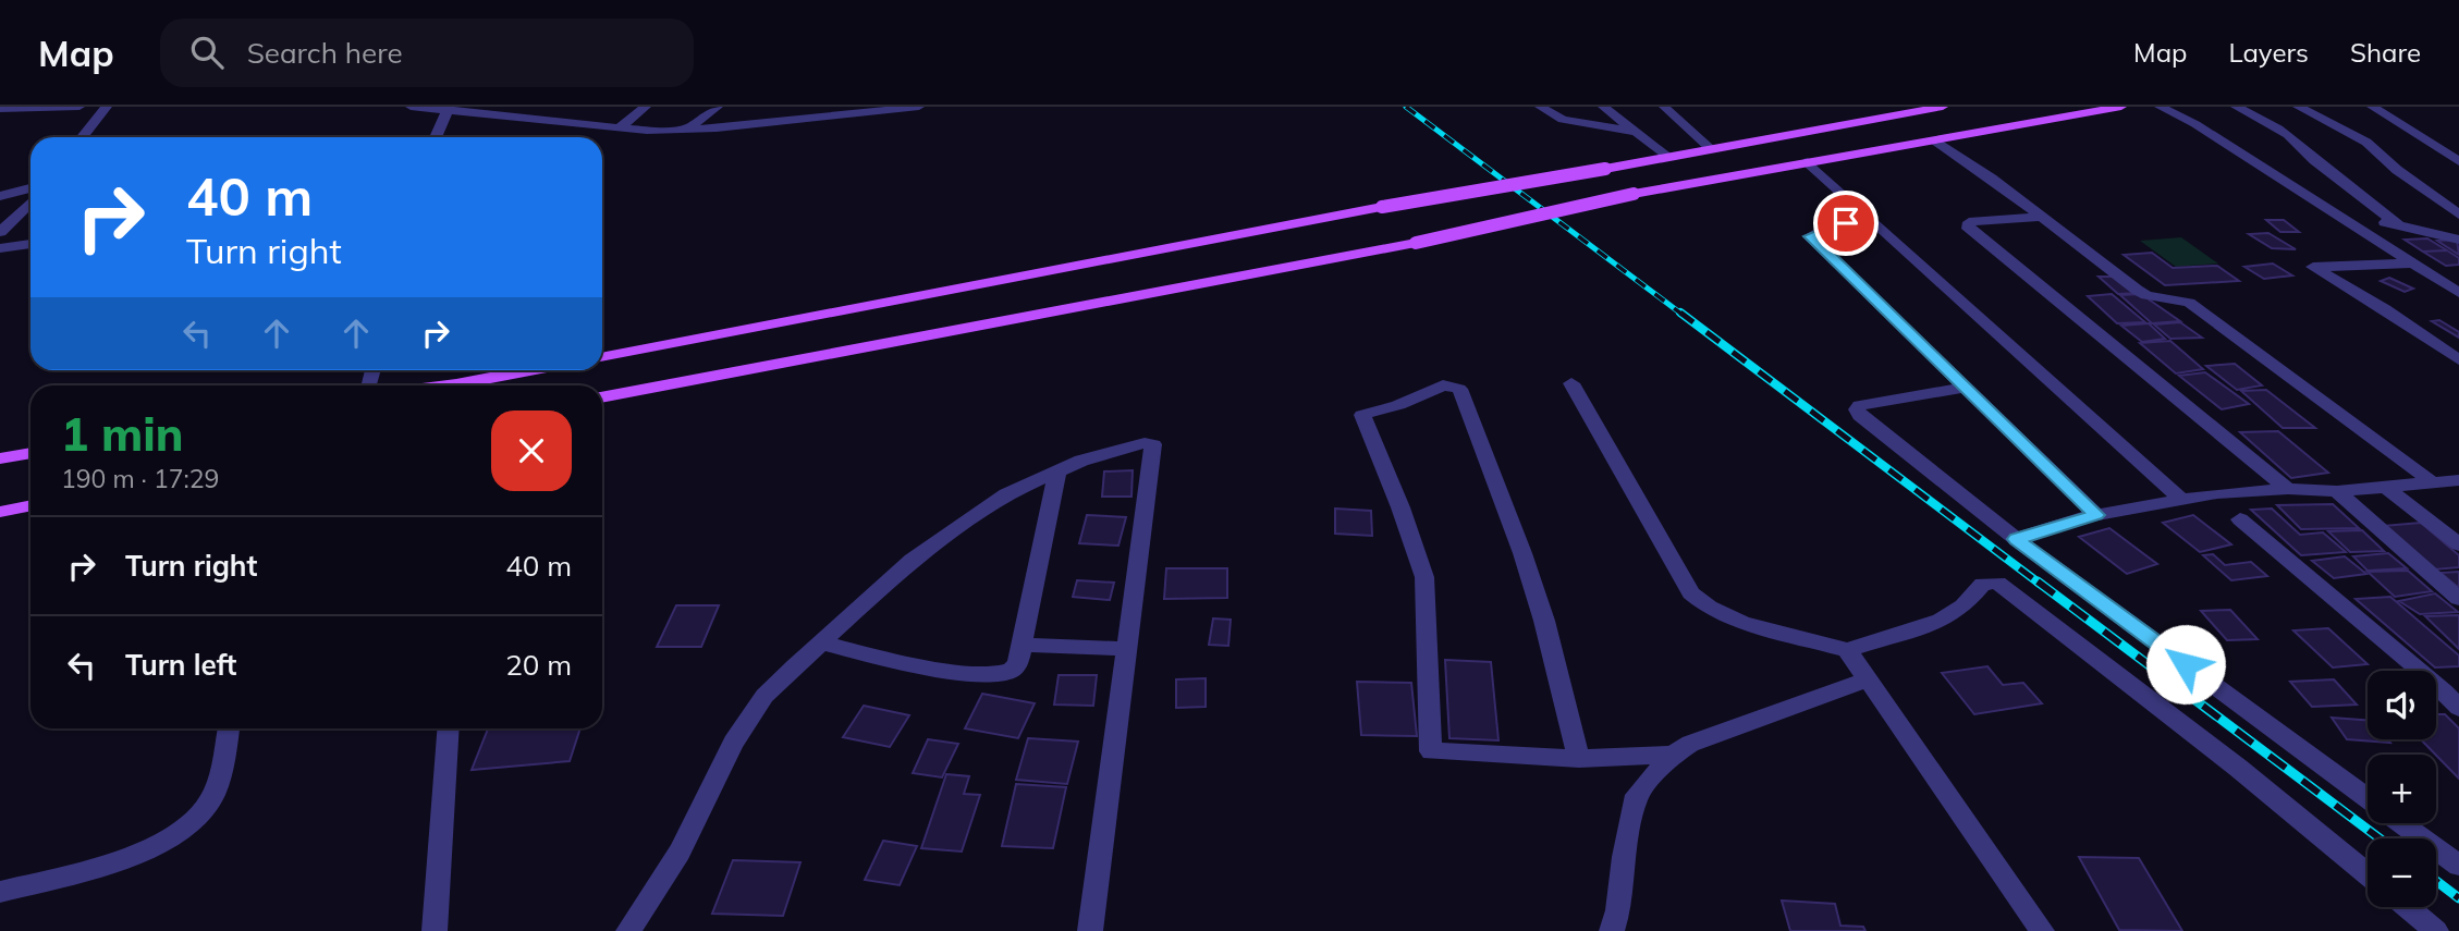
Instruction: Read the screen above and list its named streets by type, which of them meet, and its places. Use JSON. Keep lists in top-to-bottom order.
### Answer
{
  "page": {
    "header": "Map",
    "search": "Search here",
    "nav": ["Map", "Layers", "Share"],
    "turn": ["40 m", "Turn right"],
    "heading": ["1 min", "190 m · 17:29"],
    "list": [
      {
        "name": "Turn right",
        "value": "40 m"
      },
      {
        "name": "Turn left",
        "value": "20 m"
      }
    ],
    "map_buttons": ["+", "−"]
  }
}
